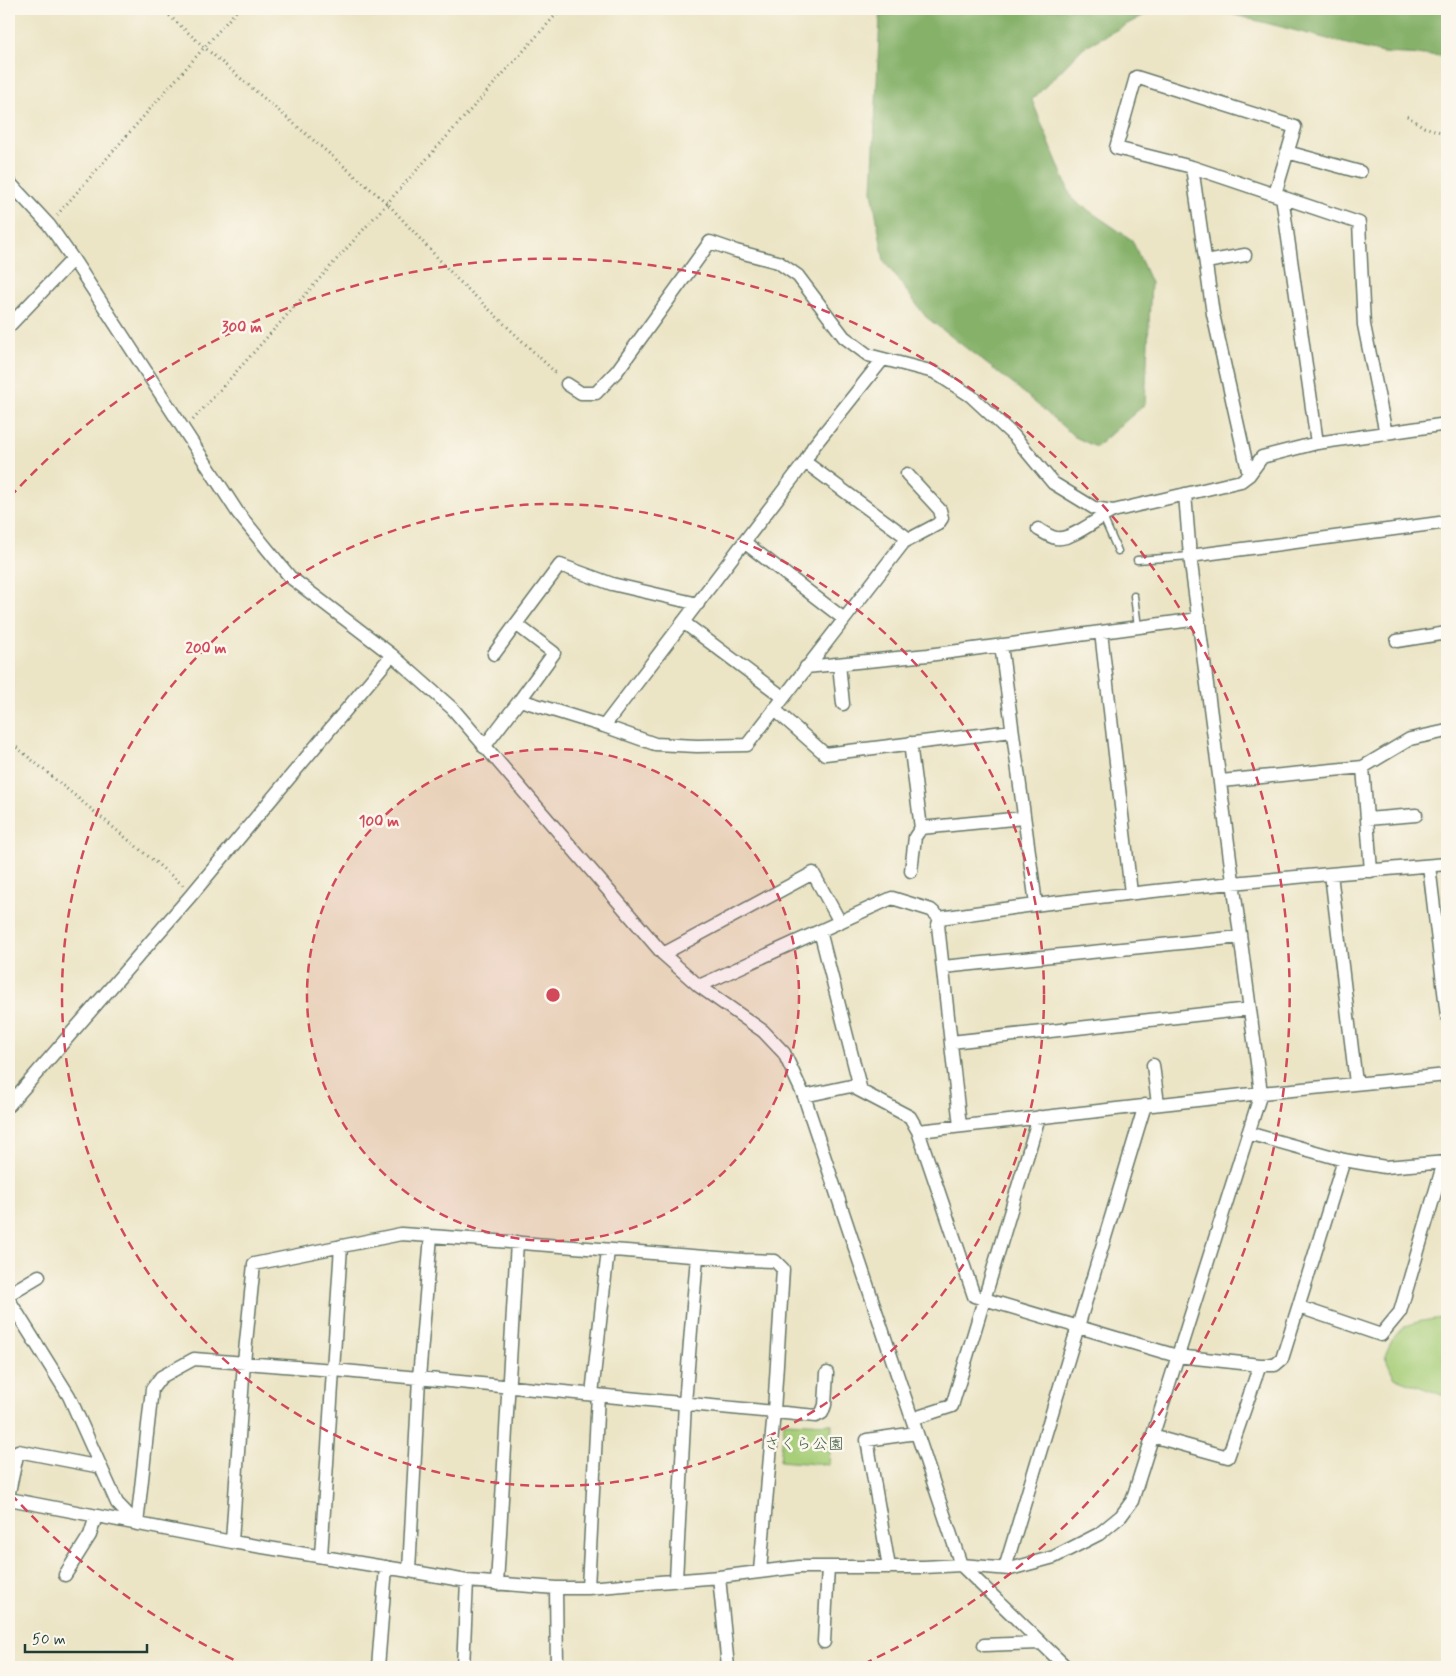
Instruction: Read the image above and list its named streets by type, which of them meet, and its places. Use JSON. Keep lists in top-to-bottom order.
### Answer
{
  "parks": ["さくら公園"],
  "scale_bar": "50 m",
  "rings": ["300 m", "200 m", "100 m"]
}
